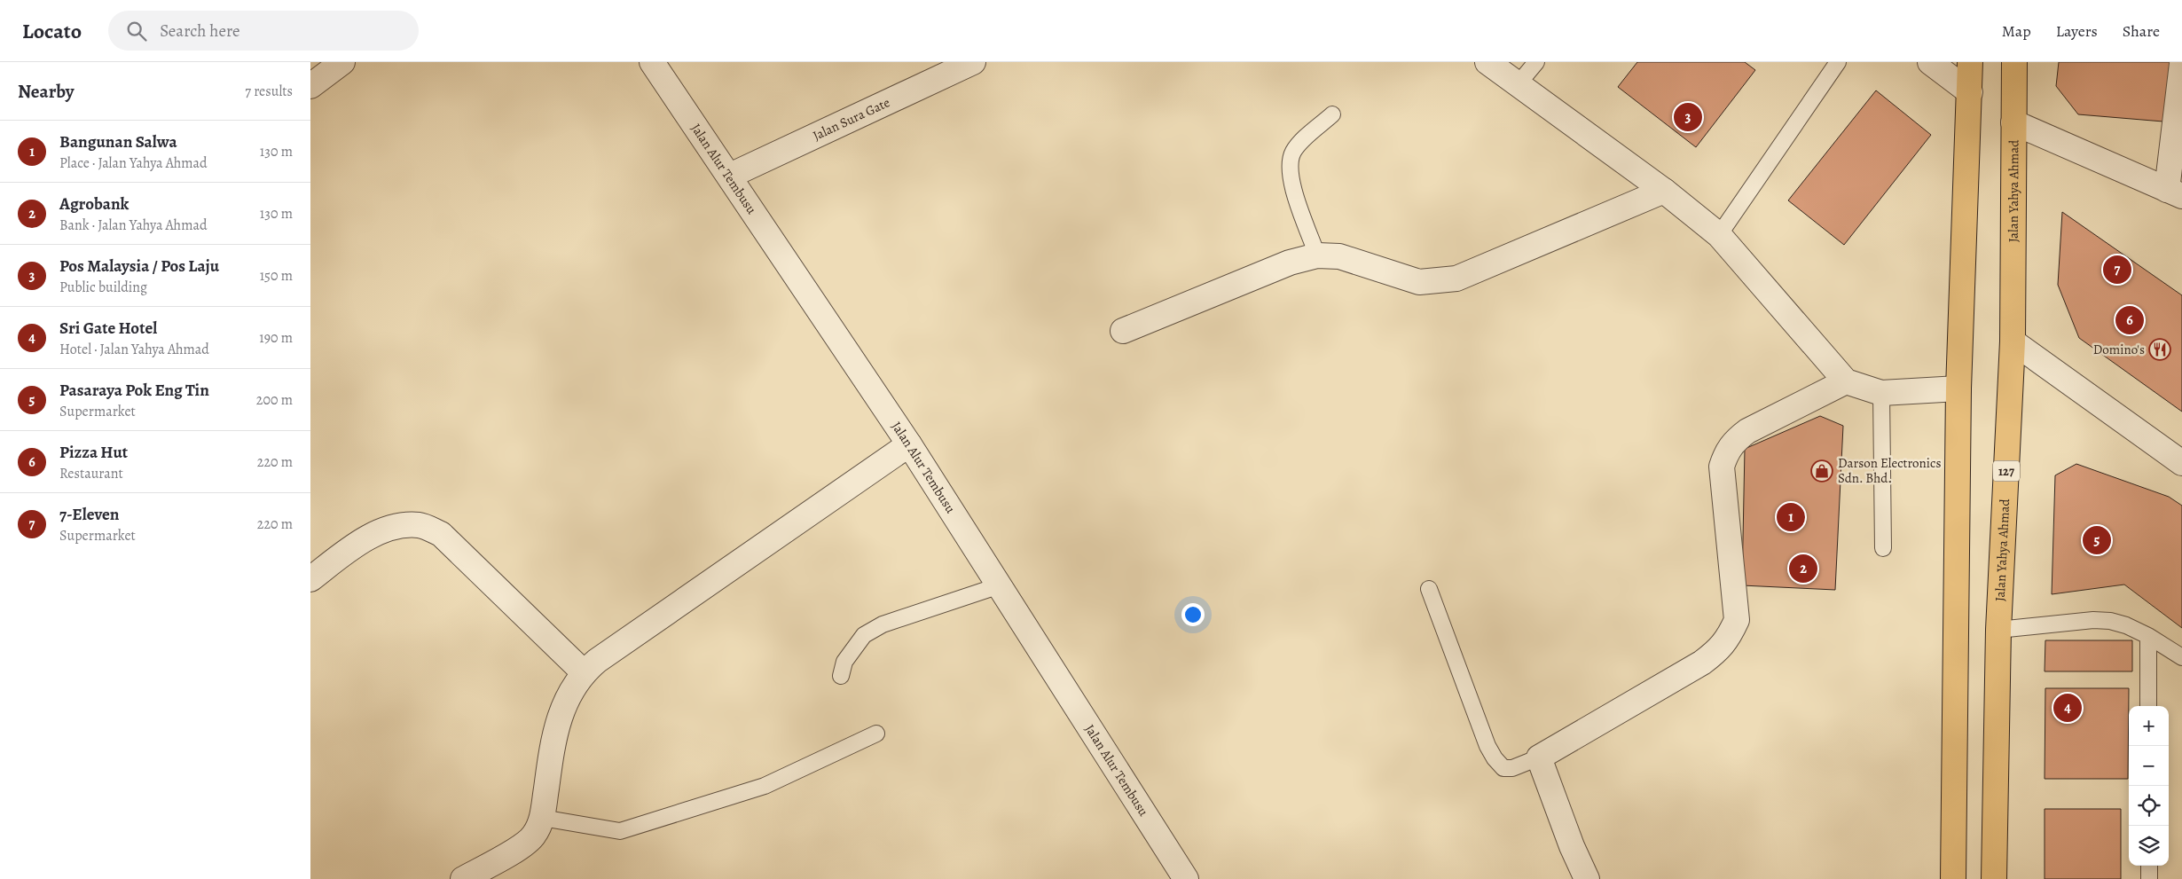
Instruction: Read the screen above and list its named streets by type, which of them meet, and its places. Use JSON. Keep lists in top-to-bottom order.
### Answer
{
  "streets": {
    "main road": ["Jalan Yahya Ahmad", "127"],
    "street": ["Jalan Sura Gate", "Jalan Alur Tembusu"]
  },
  "crossings": [
    ["Jalan Sura Gate", "Jalan Alur Tembusu"]
  ],
  "places": {
    "restaurant": ["Domino's"],
    "shop": ["Darson Electronics Sdn. Bhd."]
  },
  "page": {
    "header": "Locato",
    "search": "Search here",
    "nav": ["Map", "Layers", "Share"],
    "heading": ["Nearby", "7 results"],
    "pins": [
      "3",
      "7",
      "6",
      "1",
      "5",
      "2",
      "4"
    ],
    "list": [
      {
        "mark": "1",
        "name": "Bangunan Salwa",
        "note": "Place · Jalan Yahya Ahmad",
        "value": "130 m"
      },
      {
        "mark": "2",
        "name": "Agrobank",
        "note": "Bank · Jalan Yahya Ahmad",
        "value": "130 m"
      },
      {
        "mark": "3",
        "name": "Pos Malaysia / Pos Laju",
        "note": "Public building",
        "value": "150 m"
      },
      {
        "mark": "4",
        "name": "Sri Gate Hotel",
        "note": "Hotel · Jalan Yahya Ahmad",
        "value": "190 m"
      },
      {
        "mark": "5",
        "name": "Pasaraya Pok Eng Tin",
        "note": "Supermarket",
        "value": "200 m"
      },
      {
        "mark": "6",
        "name": "Pizza Hut",
        "note": "Restaurant",
        "value": "220 m"
      },
      {
        "mark": "7",
        "name": "7-Eleven",
        "note": "Supermarket",
        "value": "220 m"
      }
    ],
    "map_buttons": ["+", "−"]
  }
}
